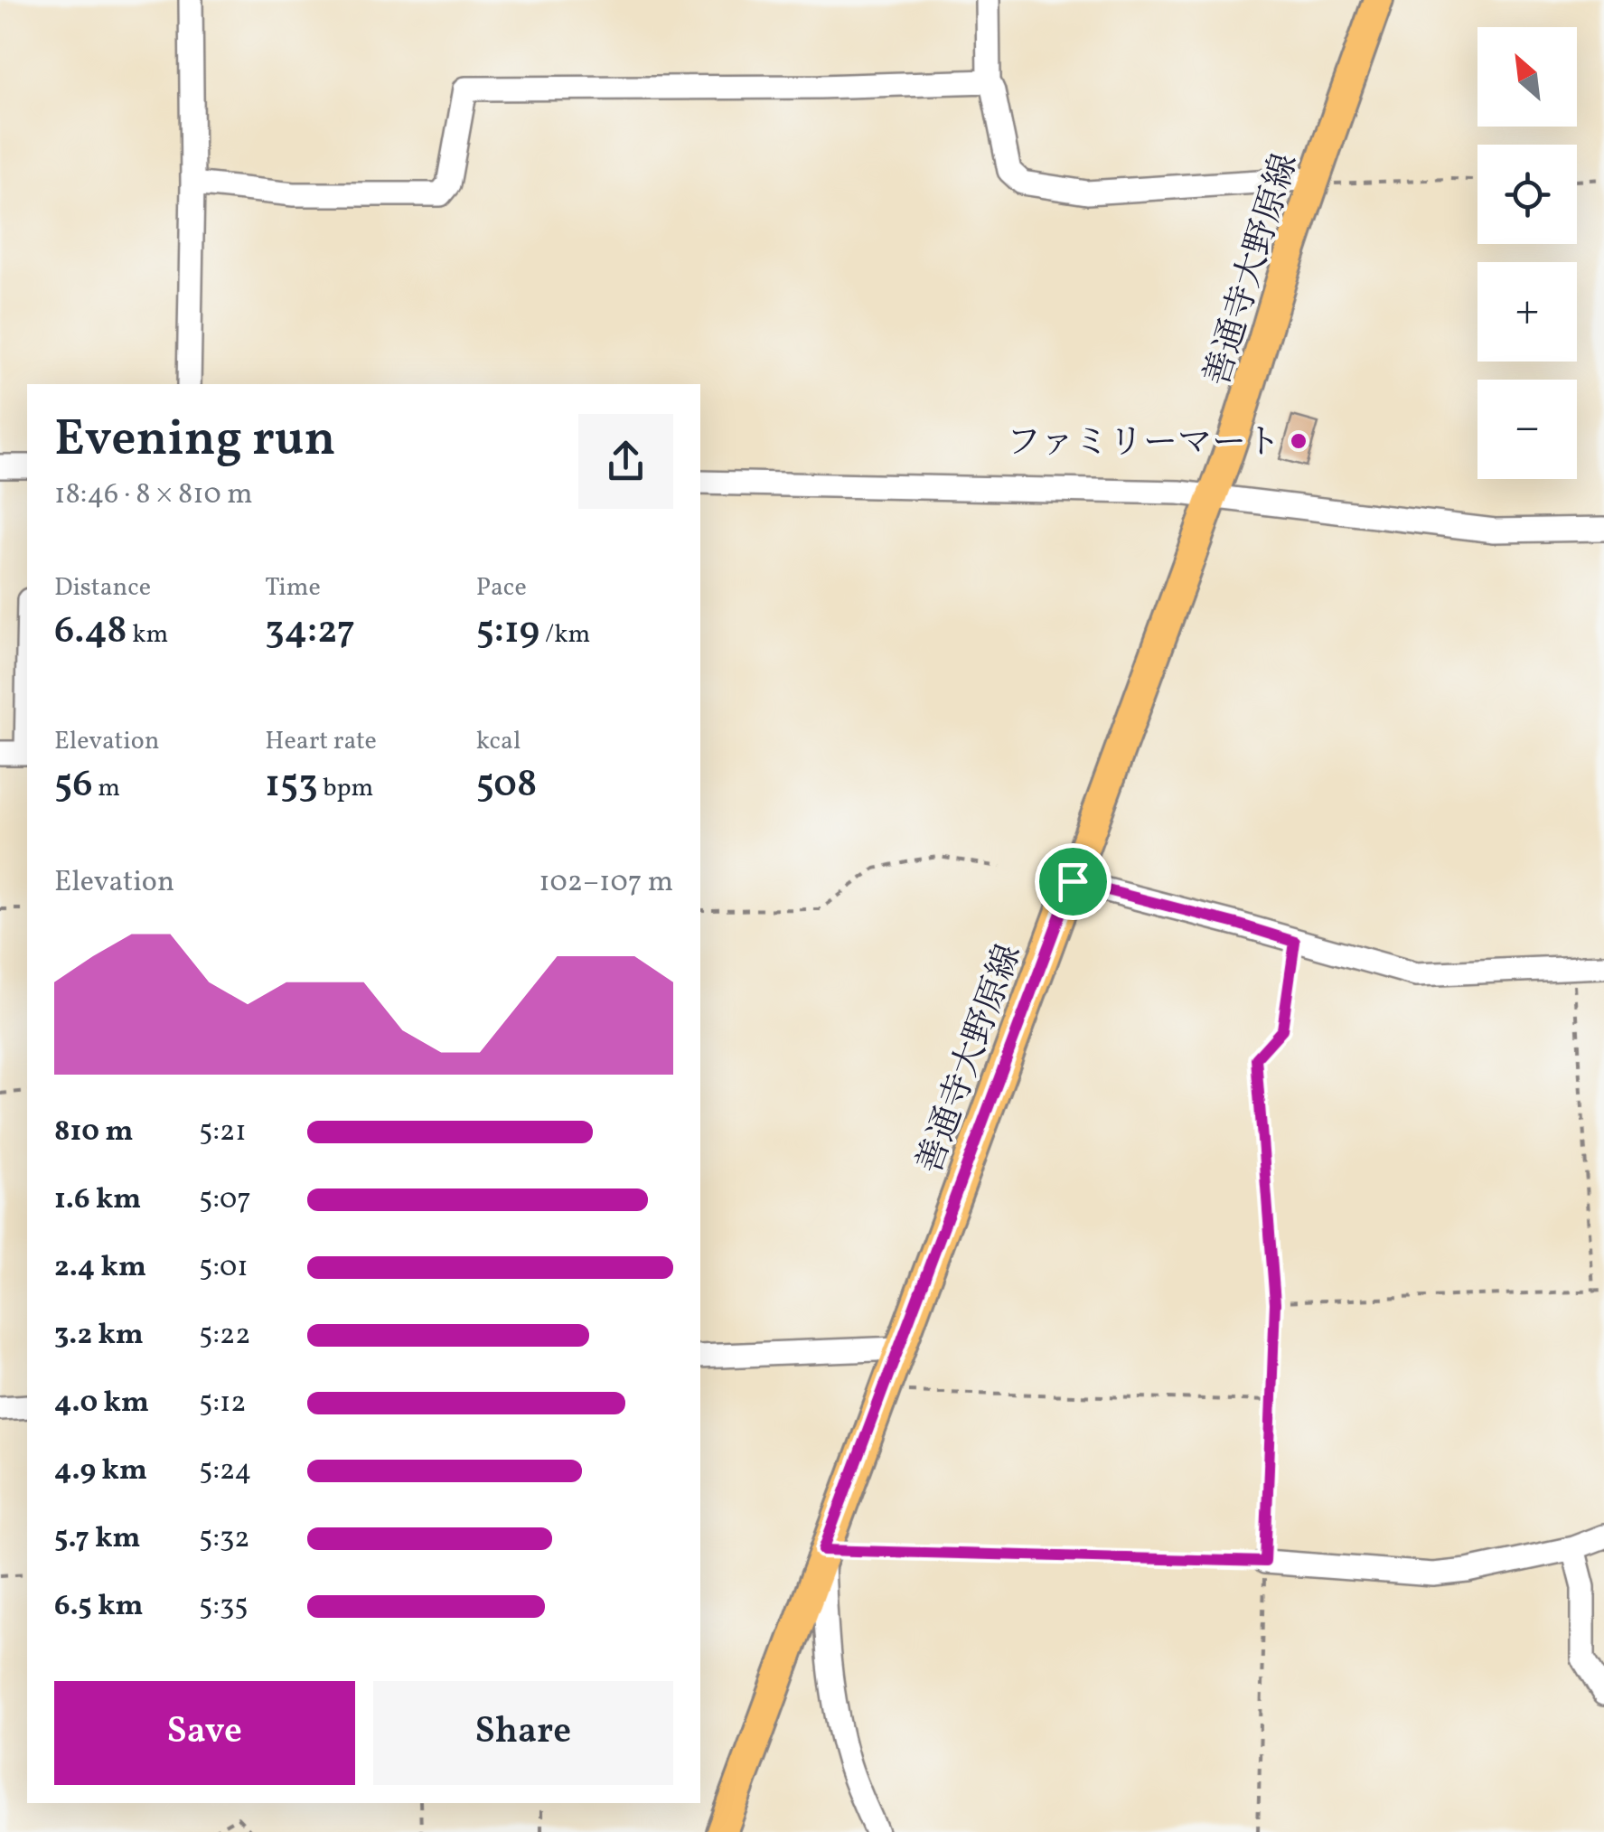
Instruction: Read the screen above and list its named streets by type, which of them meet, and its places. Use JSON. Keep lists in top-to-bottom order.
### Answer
{
  "streets": {
    "main road": ["善通寺大野原線"]
  },
  "places": ["ファミリーマート"],
  "north": "top left",
  "page": {
    "map_buttons": ["+", "−"],
    "heading": ["Evening run", "18:46 · 8 × 810 m"],
    "stats": [
      ["Distance", "6.48 km"],
      ["Time", "34:27"],
      ["Pace", "5:19 /km"],
      ["Elevation", "56 m"],
      ["Heart rate", "153 bpm"],
      ["kcal", "508"]
    ],
    "chart": ["Elevation", "102–107 m"],
    "list": [
      {
        "name": "810 m",
        "note": "5:21"
      },
      {
        "name": "1.6 km",
        "note": "5:07"
      },
      {
        "name": "2.4 km",
        "note": "5:01"
      },
      {
        "name": "3.2 km",
        "note": "5:22"
      },
      {
        "name": "4.0 km",
        "note": "5:12"
      },
      {
        "name": "4.9 km",
        "note": "5:24"
      },
      {
        "name": "5.7 km",
        "note": "5:32"
      },
      {
        "name": "6.5 km",
        "note": "5:35"
      }
    ],
    "buttons": ["Save", "Share"]
  }
}
